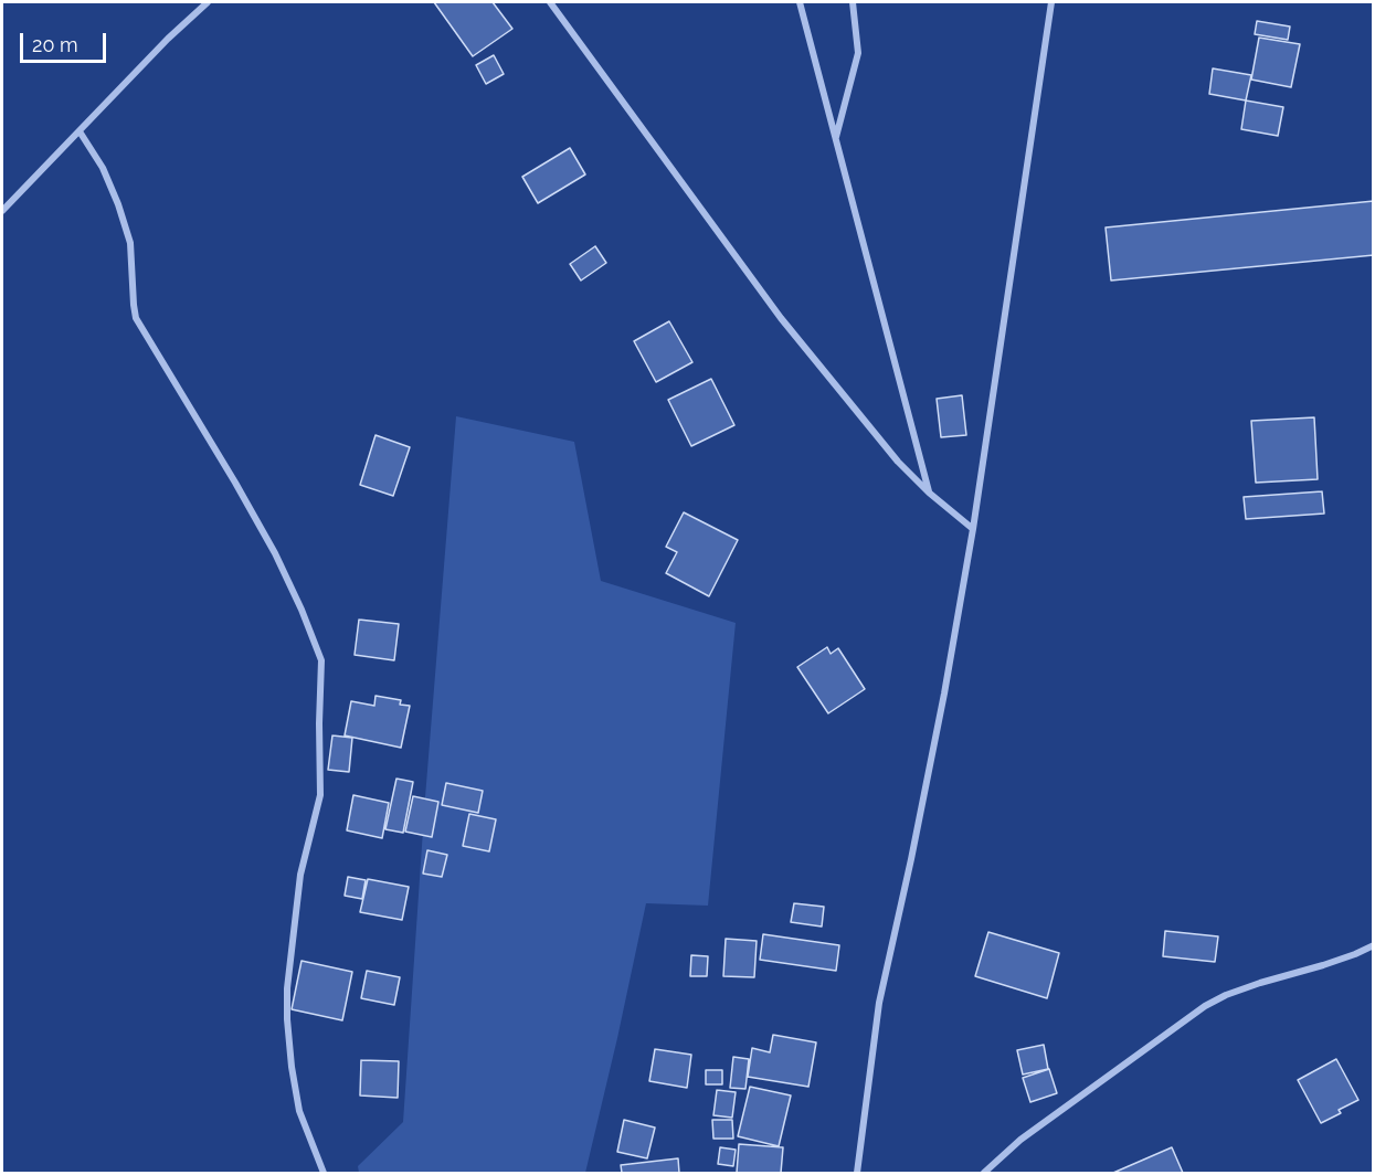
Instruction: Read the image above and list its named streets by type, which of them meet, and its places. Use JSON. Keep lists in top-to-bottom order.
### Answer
{
  "scale_bar": "20 m"
}
